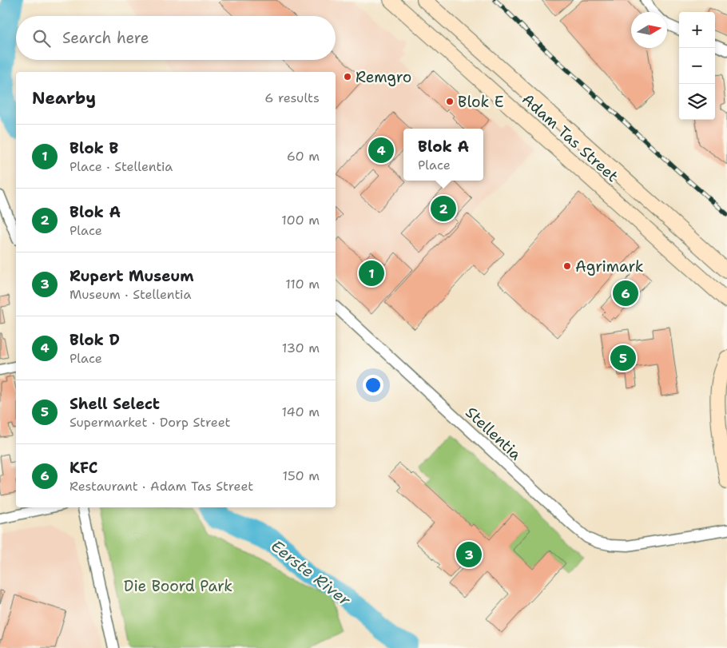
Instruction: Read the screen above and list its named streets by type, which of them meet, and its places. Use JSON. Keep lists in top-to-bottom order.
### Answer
{
  "streets": {
    "main road": ["Adam Tas Street"],
    "street": ["Stellentia"]
  },
  "water": ["Eerste River"],
  "parks": ["Die Boord Park"],
  "places": ["Remgro", "Blok E", "Agrimark"],
  "north": "right",
  "page": {
    "map_buttons": ["+", "−"],
    "search": "Search here",
    "heading": ["Nearby", "6 results"],
    "list": [
      {
        "mark": "1",
        "name": "Blok B",
        "note": "Place · Stellentia",
        "value": "60 m"
      },
      {
        "mark": "2",
        "name": "Blok A",
        "note": "Place",
        "value": "100 m"
      },
      {
        "mark": "3",
        "name": "Rupert Museum",
        "note": "Museum · Stellentia",
        "value": "110 m"
      },
      {
        "mark": "4",
        "name": "Blok D",
        "note": "Place",
        "value": "130 m"
      },
      {
        "mark": "5",
        "name": "Shell Select",
        "note": "Supermarket · Dorp Street",
        "value": "140 m"
      },
      {
        "mark": "6",
        "name": "KFC",
        "note": "Restaurant · Adam Tas Street",
        "value": "150 m"
      }
    ],
    "popup": ["Blok A", "Place"],
    "pins": [
      "4",
      "2",
      "1",
      "6",
      "5",
      "3"
    ]
  }
}
